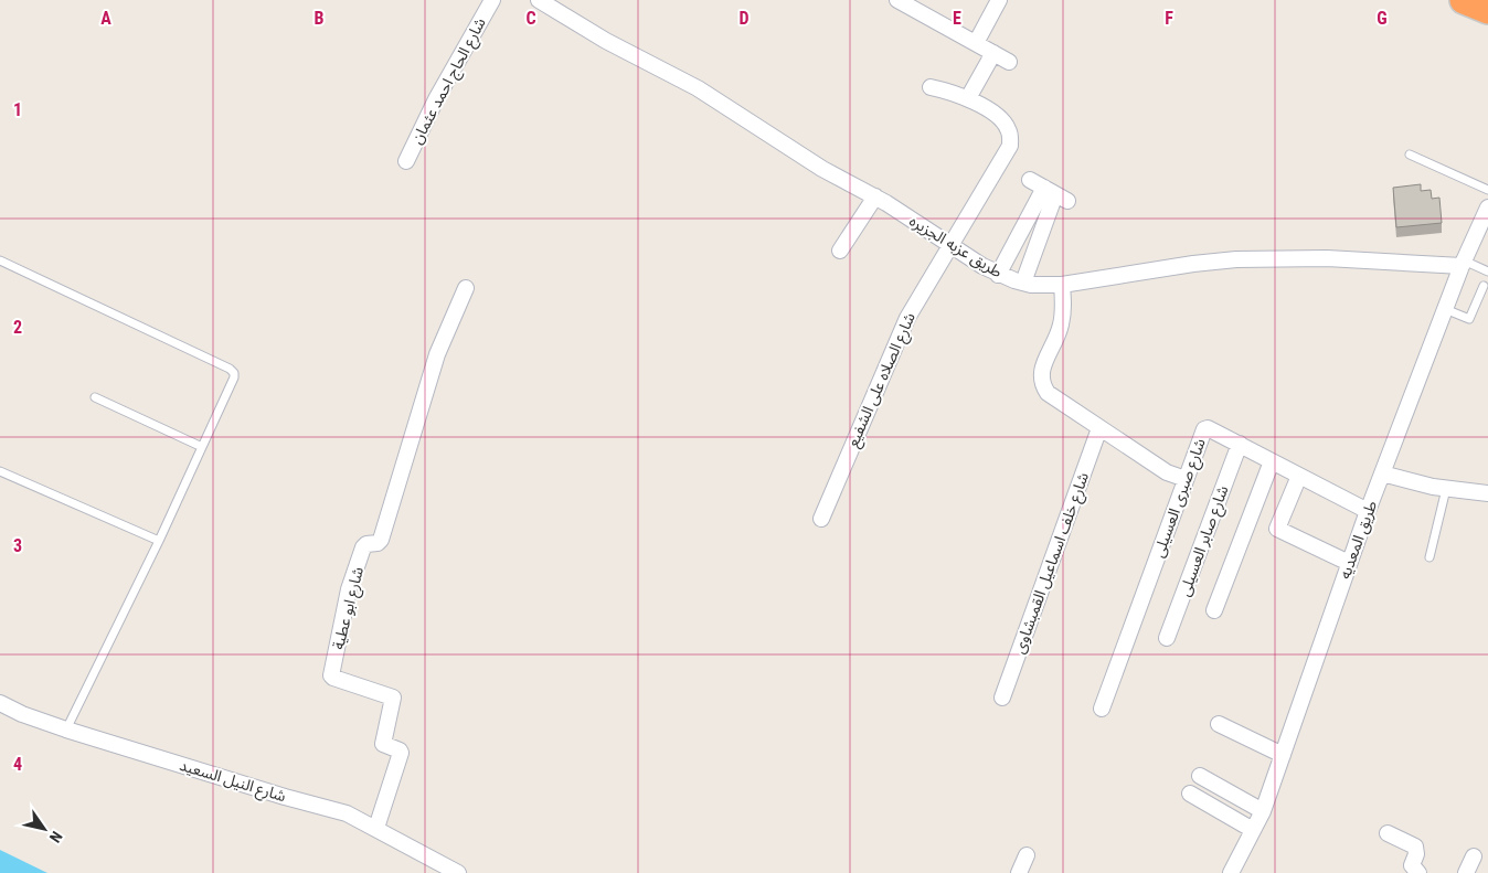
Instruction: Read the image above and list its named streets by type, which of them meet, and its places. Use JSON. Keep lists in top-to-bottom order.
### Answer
{
  "streets": {
    "street": [
      "شارع الحاج احمد عثمان",
      "طريق عزبه الجزيره",
      "شارع الصلاه على الشفيع",
      "شارع صبرى العسيلى",
      "طريق المعديه",
      "شارع صابر العسيلى",
      "شارع خلف اسماعيل القمبشاوى",
      "شارع ابو عطية",
      "شارع النيل السعيد"
    ]
  },
  "crossings": [
    ["طريق عزبه الجزيره", "شارع الصلاه على الشفيع"],
    ["طريق عزبه الجزيره", "طريق المعديه"],
    ["شارع صبرى العسيلى", "طريق المعديه"],
    ["شارع صبرى العسيلى", "شارع صابر العسيلى"],
    ["شارع ابو عطية", "شارع النيل السعيد"]
  ],
  "north": "bottom right",
  "grid": {
    "columns": [
      "A",
      "B",
      "C",
      "D",
      "E",
      "F",
      "G"
    ],
    "rows": [
      "1",
      "2",
      "3",
      "4"
    ]
  }
}
